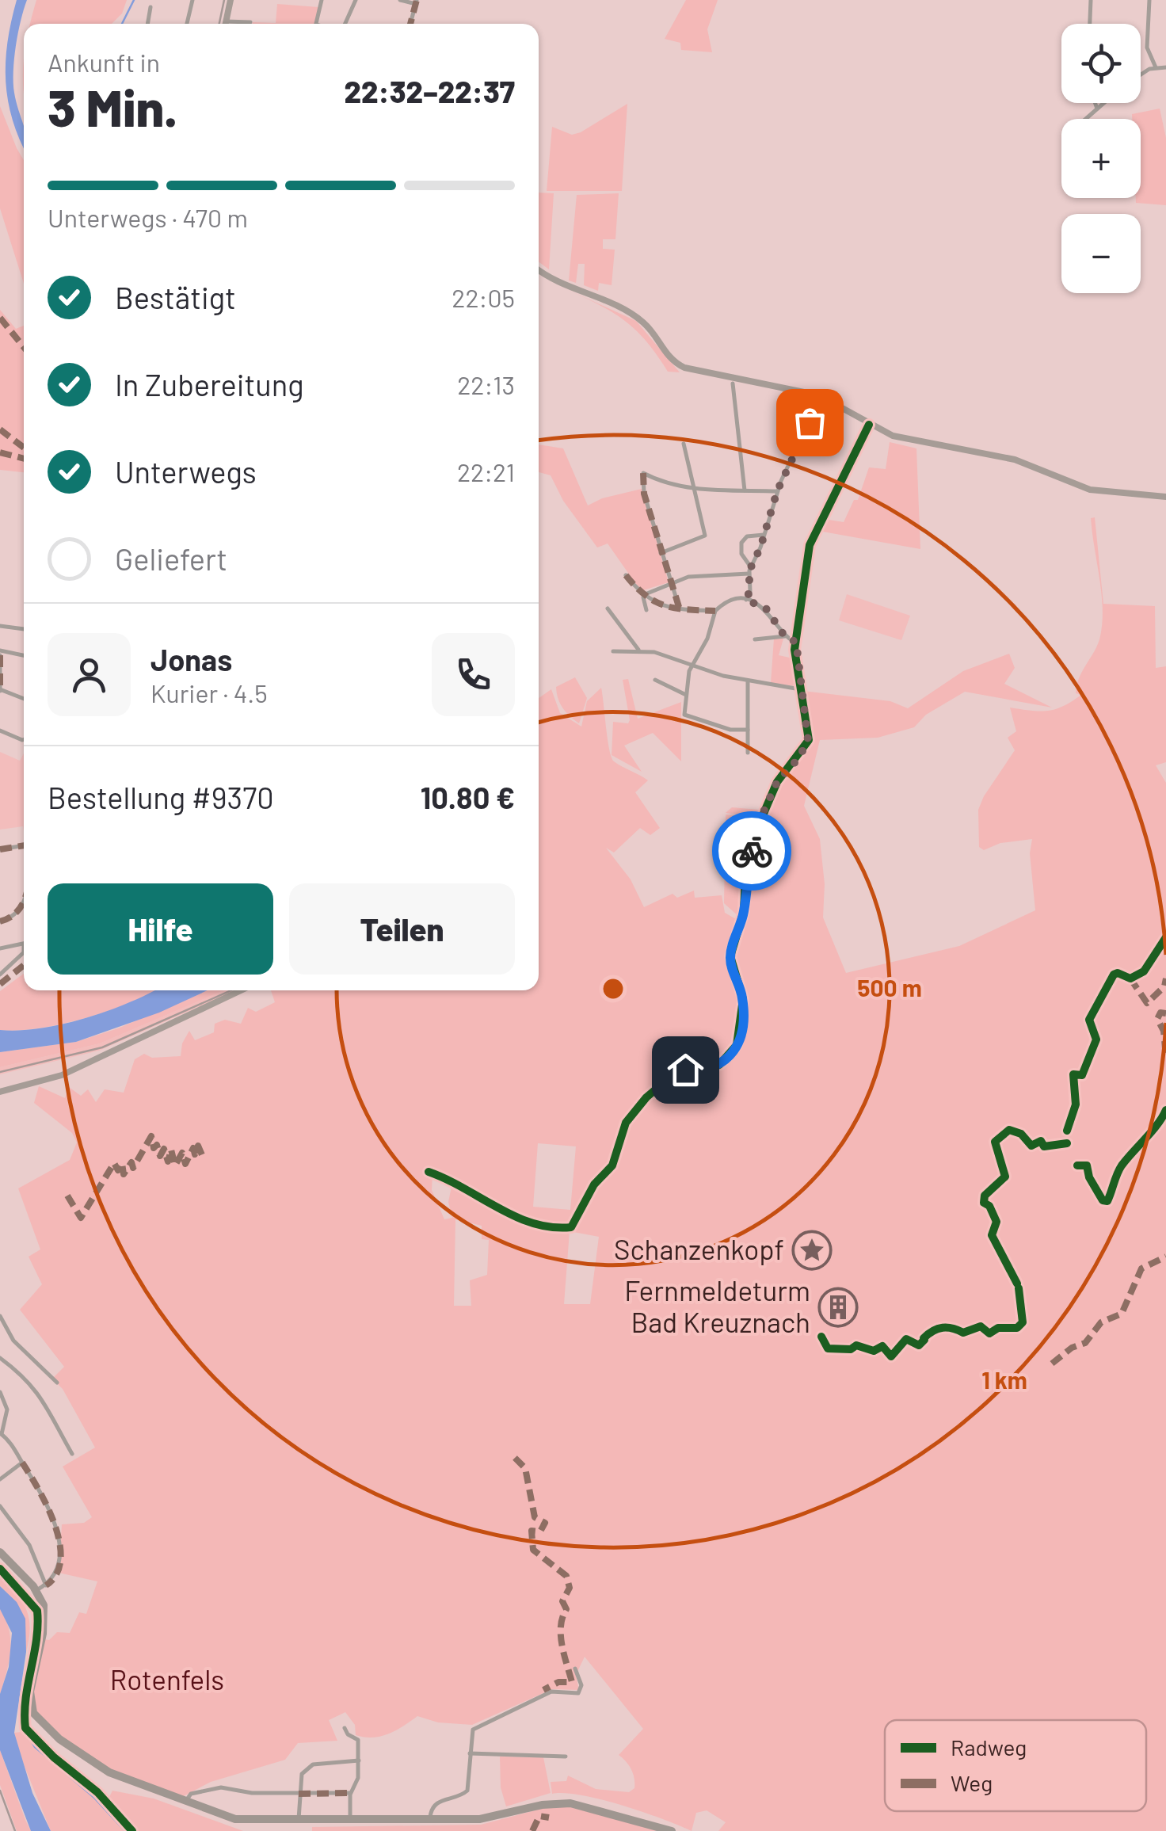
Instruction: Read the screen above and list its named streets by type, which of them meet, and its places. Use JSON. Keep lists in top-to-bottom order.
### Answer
{
  "parks": ["Rotenfels"],
  "places": {
    "place": ["Schanzenkopf"],
    "building": ["Fernmeldeturm Bad Kreuznach"]
  },
  "legend": ["Radweg", "Weg"],
  "page": {
    "map_buttons": ["+", "−"],
    "heading": ["3 Min.", "Ankunft in", "22:32–22:37"],
    "panel": [
      "Jonas",
      "Kurier · 4.5",
      "Bestellung #9370",
      "10.80 €"
    ],
    "bar": "Unterwegs · 470 m",
    "list": [
      ["Bestätigt", "22:05"],
      ["In Zubereitung", "22:13"],
      ["Unterwegs", "22:21"],
      "Geliefert"
    ],
    "buttons": ["Hilfe", "Teilen"]
  },
  "rings": ["500 m", "1 km"]
}
